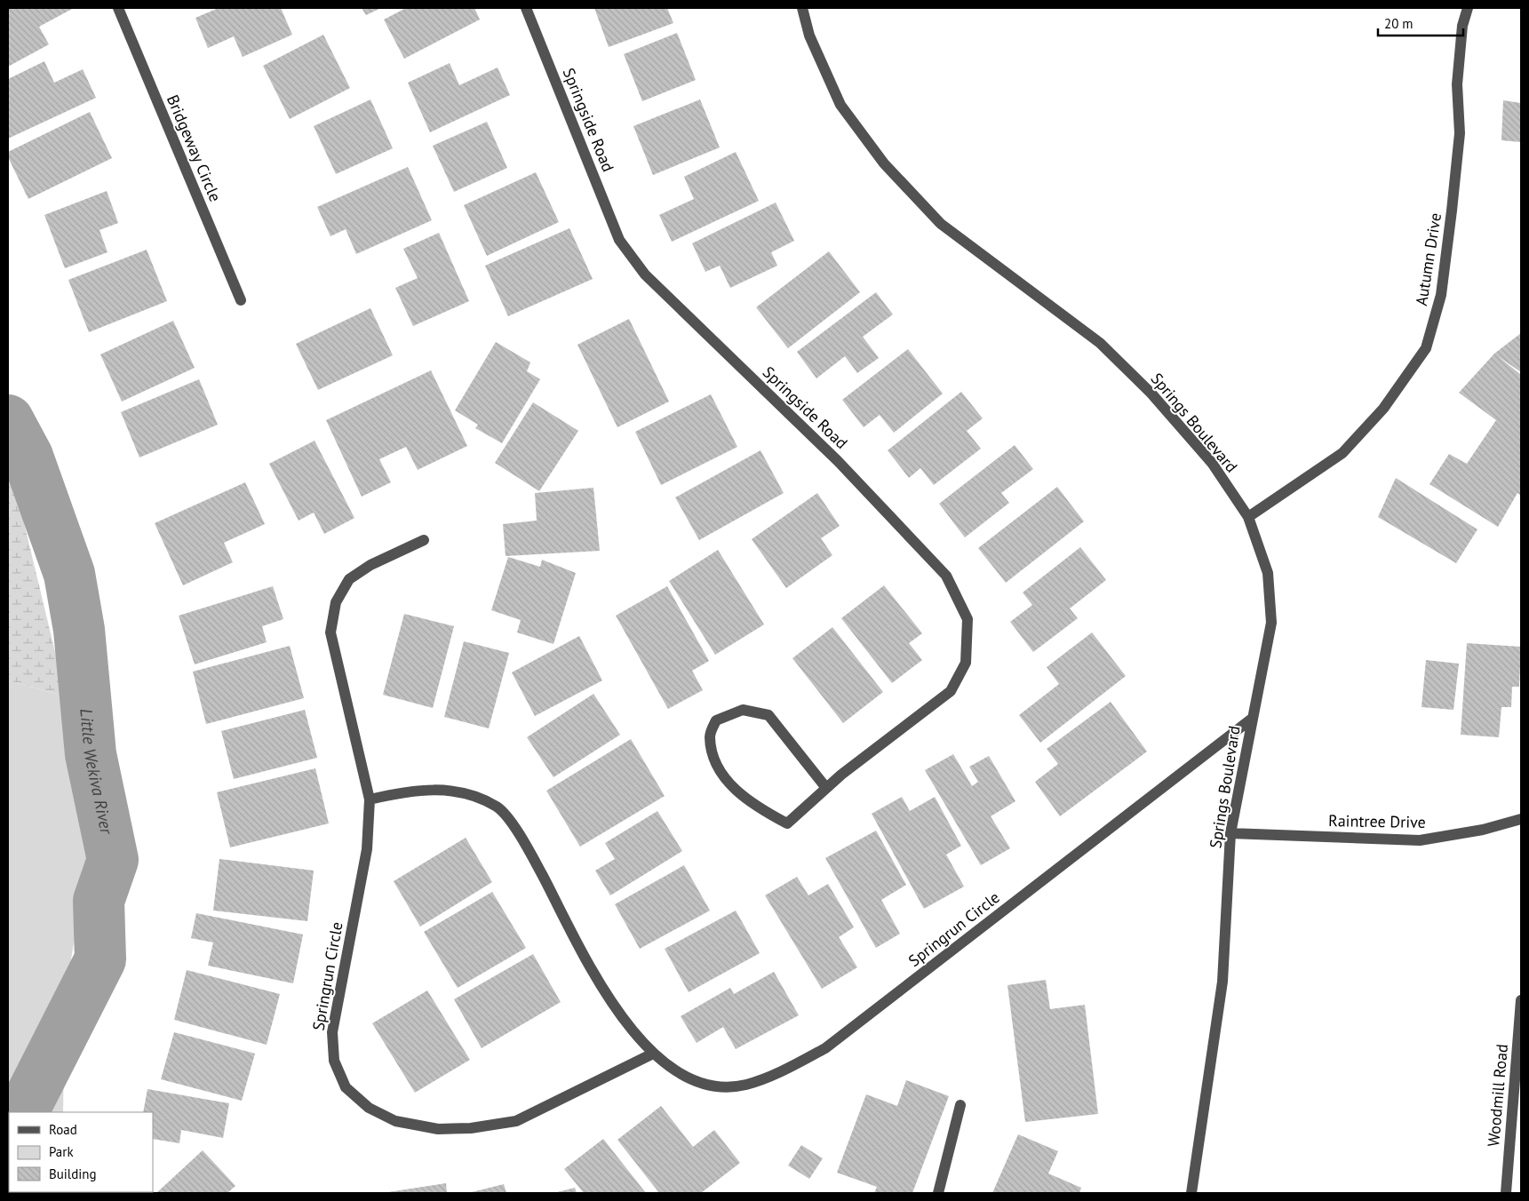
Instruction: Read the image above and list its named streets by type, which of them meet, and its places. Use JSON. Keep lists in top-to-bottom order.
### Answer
{
  "streets": {
    "street": [
      "Springside Road",
      "Bridgeway Circle",
      "Autumn Drive",
      "Springs Boulevard",
      "Raintree Drive",
      "Springrun Circle",
      "Woodmill Road"
    ]
  },
  "crossings": [
    ["Autumn Drive", "Springs Boulevard"],
    ["Springs Boulevard", "Raintree Drive"],
    ["Springs Boulevard", "Springrun Circle"]
  ],
  "water": ["Little Wekiva River"],
  "legend": ["Road", "Park", "Building"],
  "scale_bar": "20 m"
}
